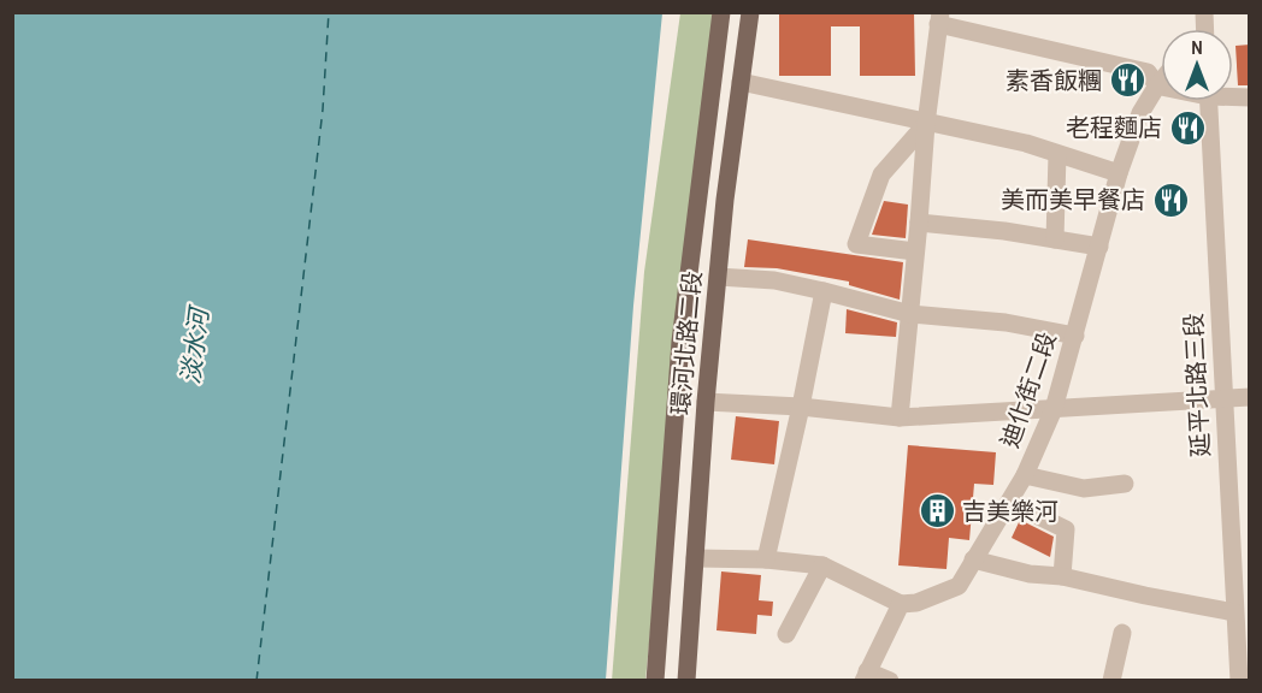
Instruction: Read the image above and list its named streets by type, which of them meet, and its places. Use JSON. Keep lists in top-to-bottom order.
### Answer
{
  "streets": {
    "main road": ["環河北路二段"],
    "street": ["延平北路三段", "迪化街二段"]
  },
  "water": ["淡水河"],
  "places": {
    "restaurant": ["素香飯糰", "老程麵店", "美而美早餐店"],
    "building": ["吉美樂河"]
  },
  "north": "top"
}
